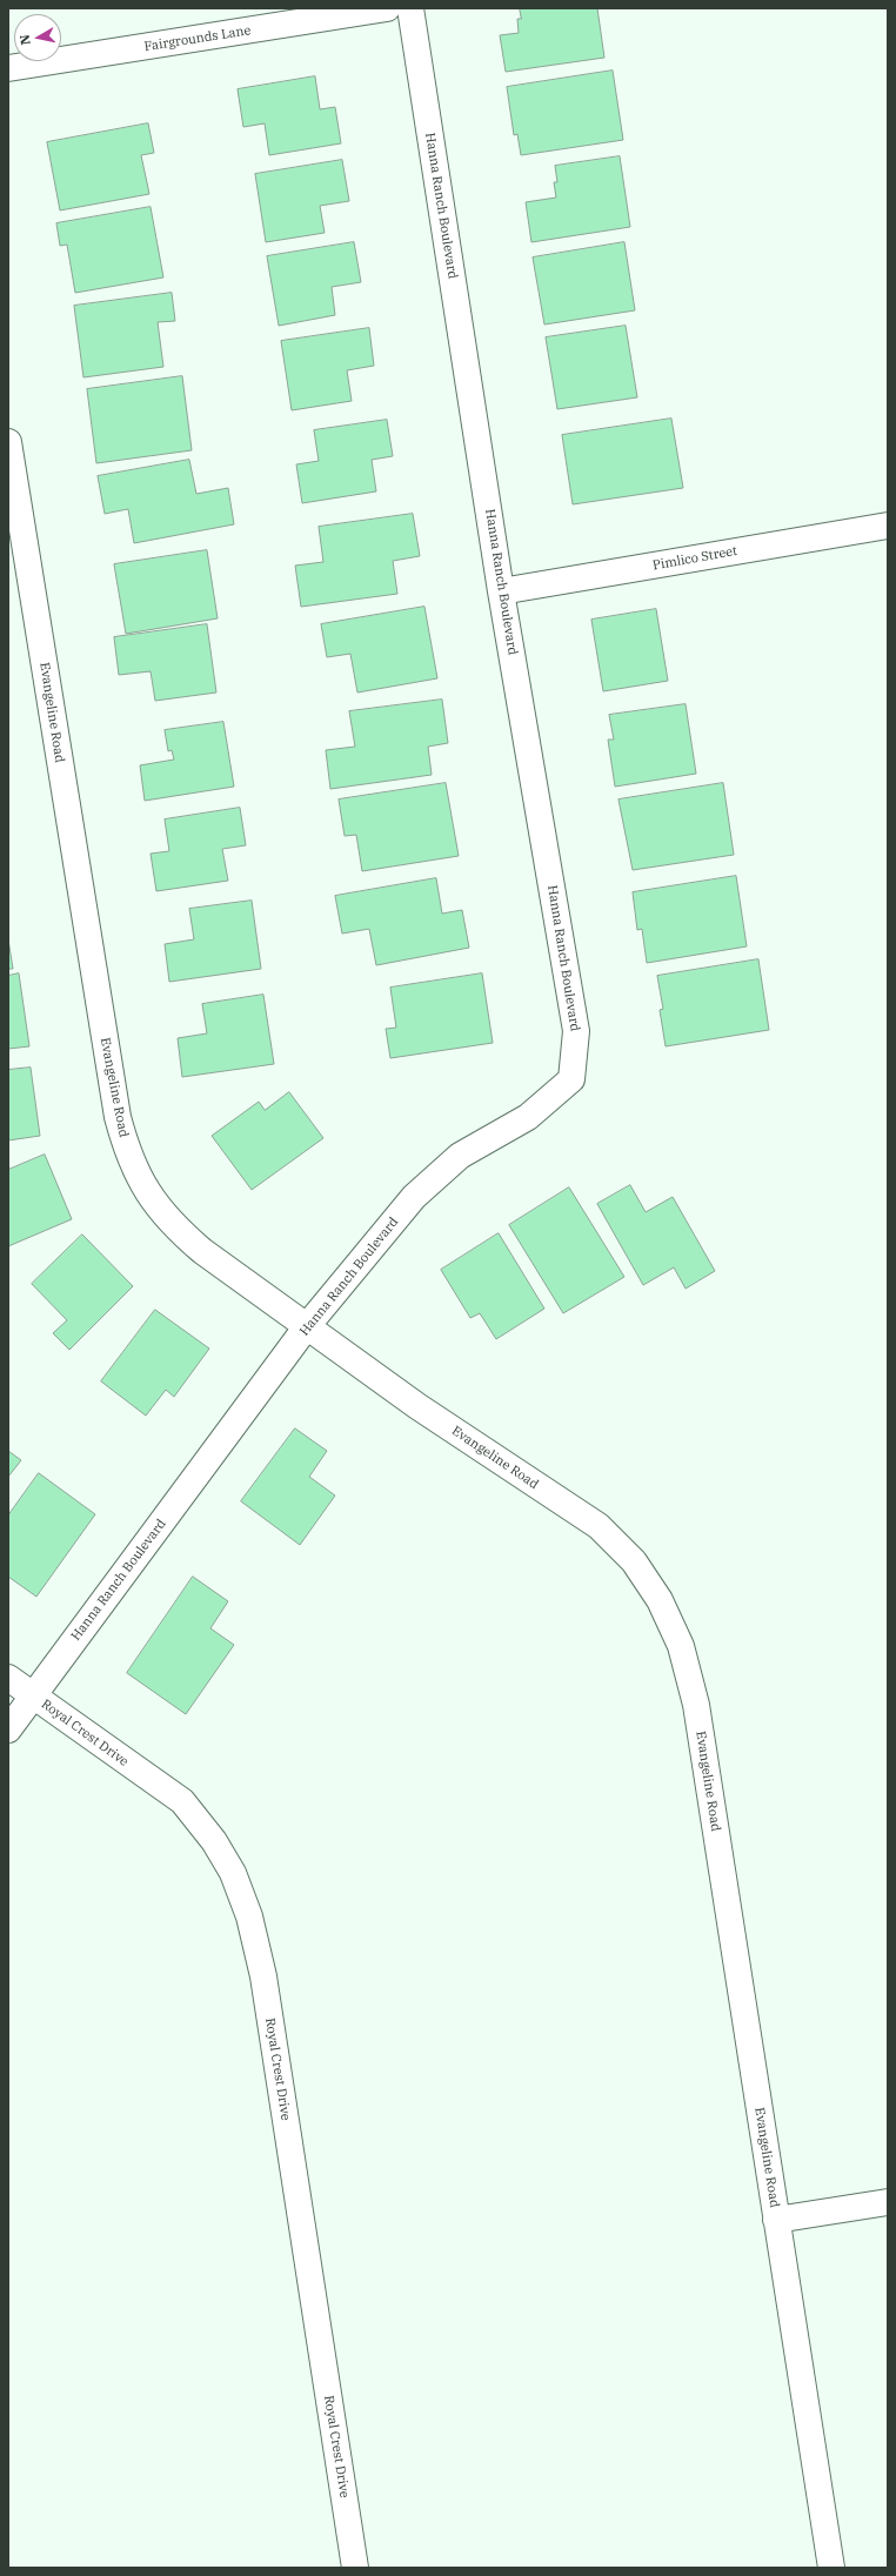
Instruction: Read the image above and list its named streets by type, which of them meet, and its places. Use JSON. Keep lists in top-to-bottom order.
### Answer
{
  "streets": {
    "street": [
      "Fairgrounds Lane",
      "Hanna Ranch Boulevard",
      "Pimlico Street",
      "Evangeline Road",
      "Royal Crest Drive"
    ]
  },
  "crossings": [
    ["Hanna Ranch Boulevard", "Pimlico Street"],
    ["Hanna Ranch Boulevard", "Evangeline Road"],
    ["Hanna Ranch Boulevard", "Royal Crest Drive"]
  ],
  "north": "left"
}
